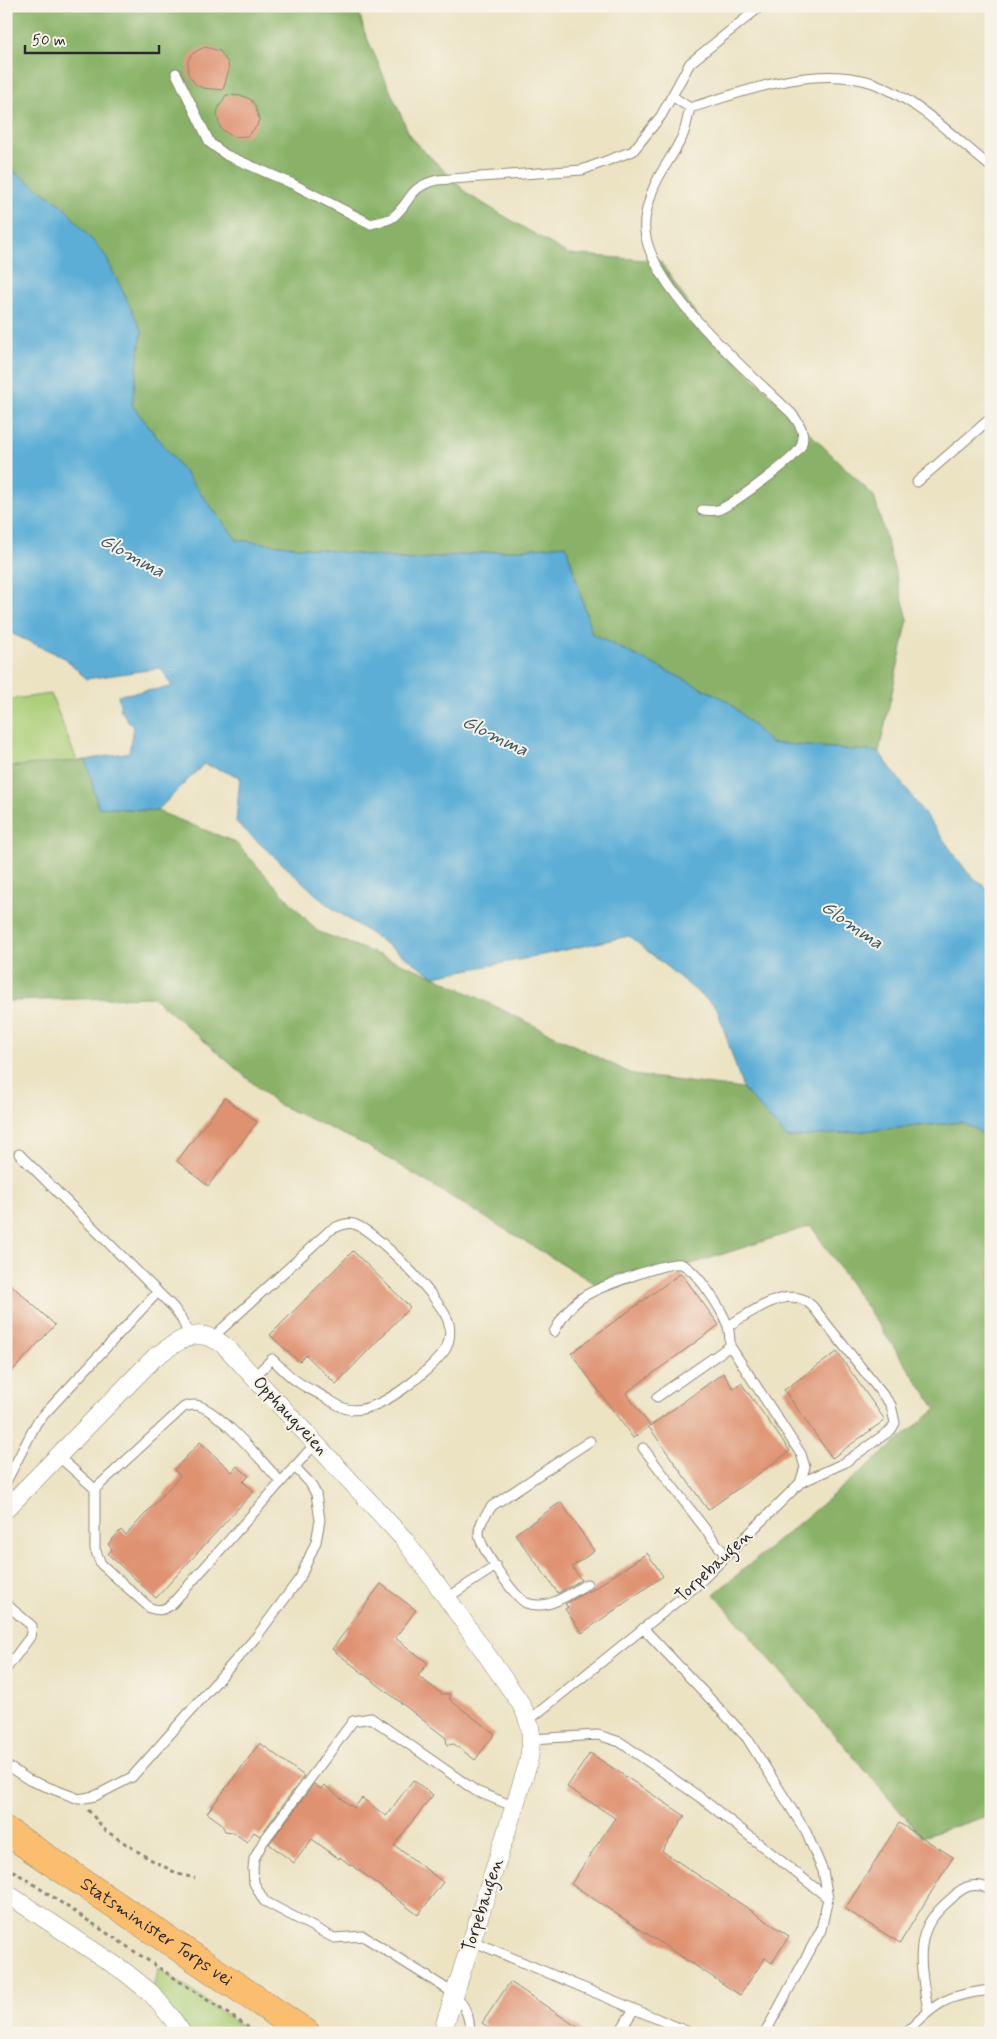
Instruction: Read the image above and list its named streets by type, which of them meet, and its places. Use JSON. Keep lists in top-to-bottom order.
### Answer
{
  "streets": {
    "highway": ["Statsminister Torps vei"],
    "street": ["Opphaugveien", "Torpebaugen"]
  },
  "crossings": [
    ["Opphaugveien", "Torpebaugen"]
  ],
  "water": ["Glomma"],
  "scale_bar": "50 m"
}
